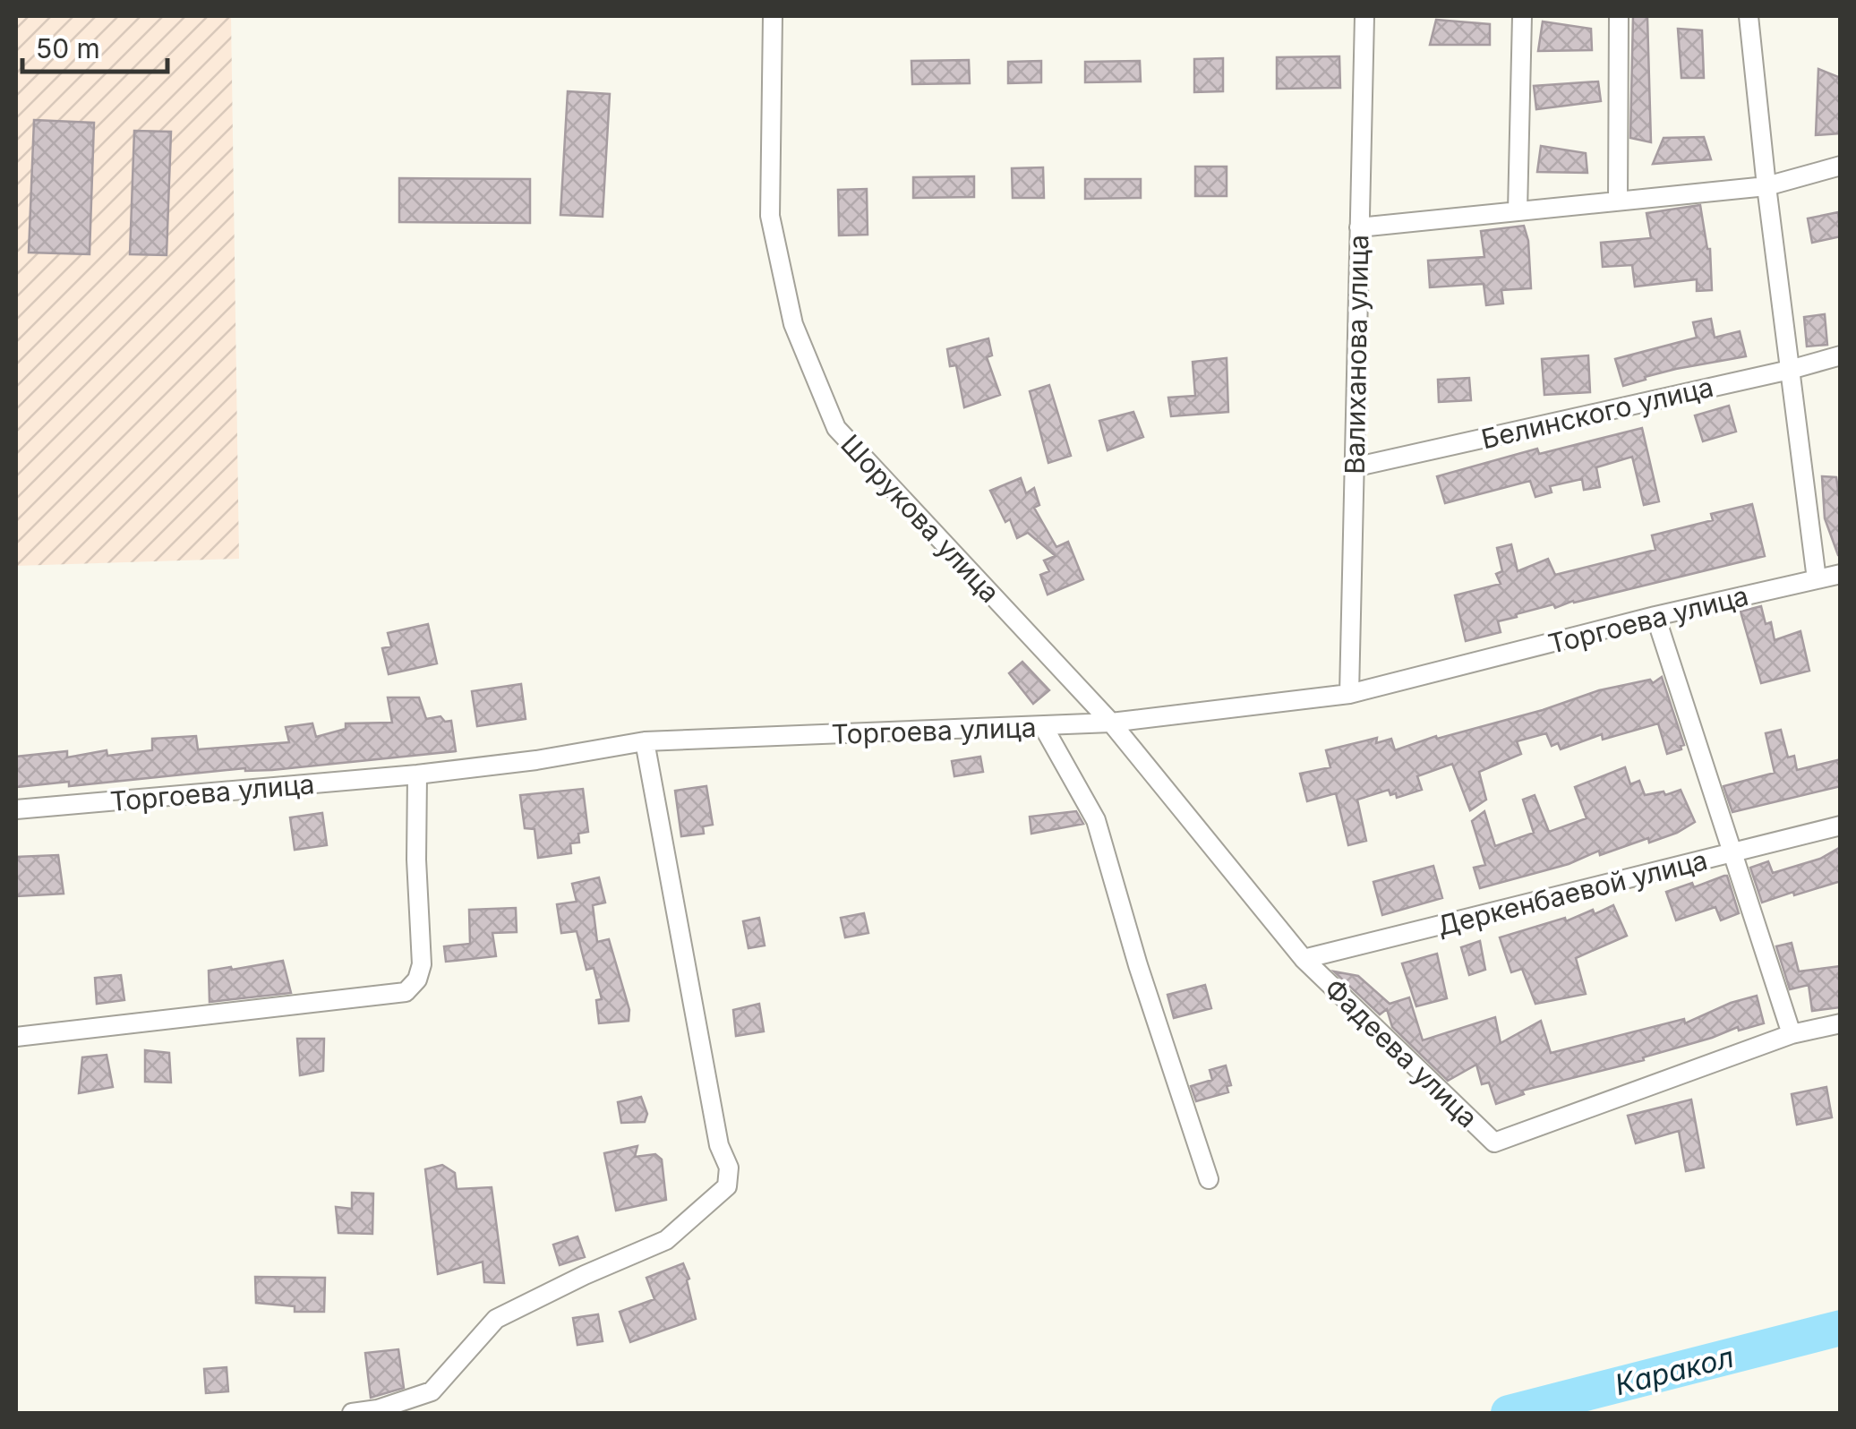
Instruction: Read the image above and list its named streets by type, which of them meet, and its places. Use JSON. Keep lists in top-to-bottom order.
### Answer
{
  "streets": {
    "street": [
      "Валиханова улица",
      "Белинского улица",
      "Шорукова улица",
      "Торгоева улица",
      "Деркенбаевой улица",
      "Фадеева улица"
    ]
  },
  "crossings": [
    ["Валиханова улица", "Белинского улица"],
    ["Валиханова улица", "Торгоева улица"],
    ["Шорукова улица", "Торгоева улица"],
    ["Шорукова улица", "Фадеева улица"],
    ["Торгоева улица", "Фадеева улица"],
    ["Деркенбаевой улица", "Фадеева улица"]
  ],
  "water": ["Каракол"],
  "scale_bar": "50 m"
}
